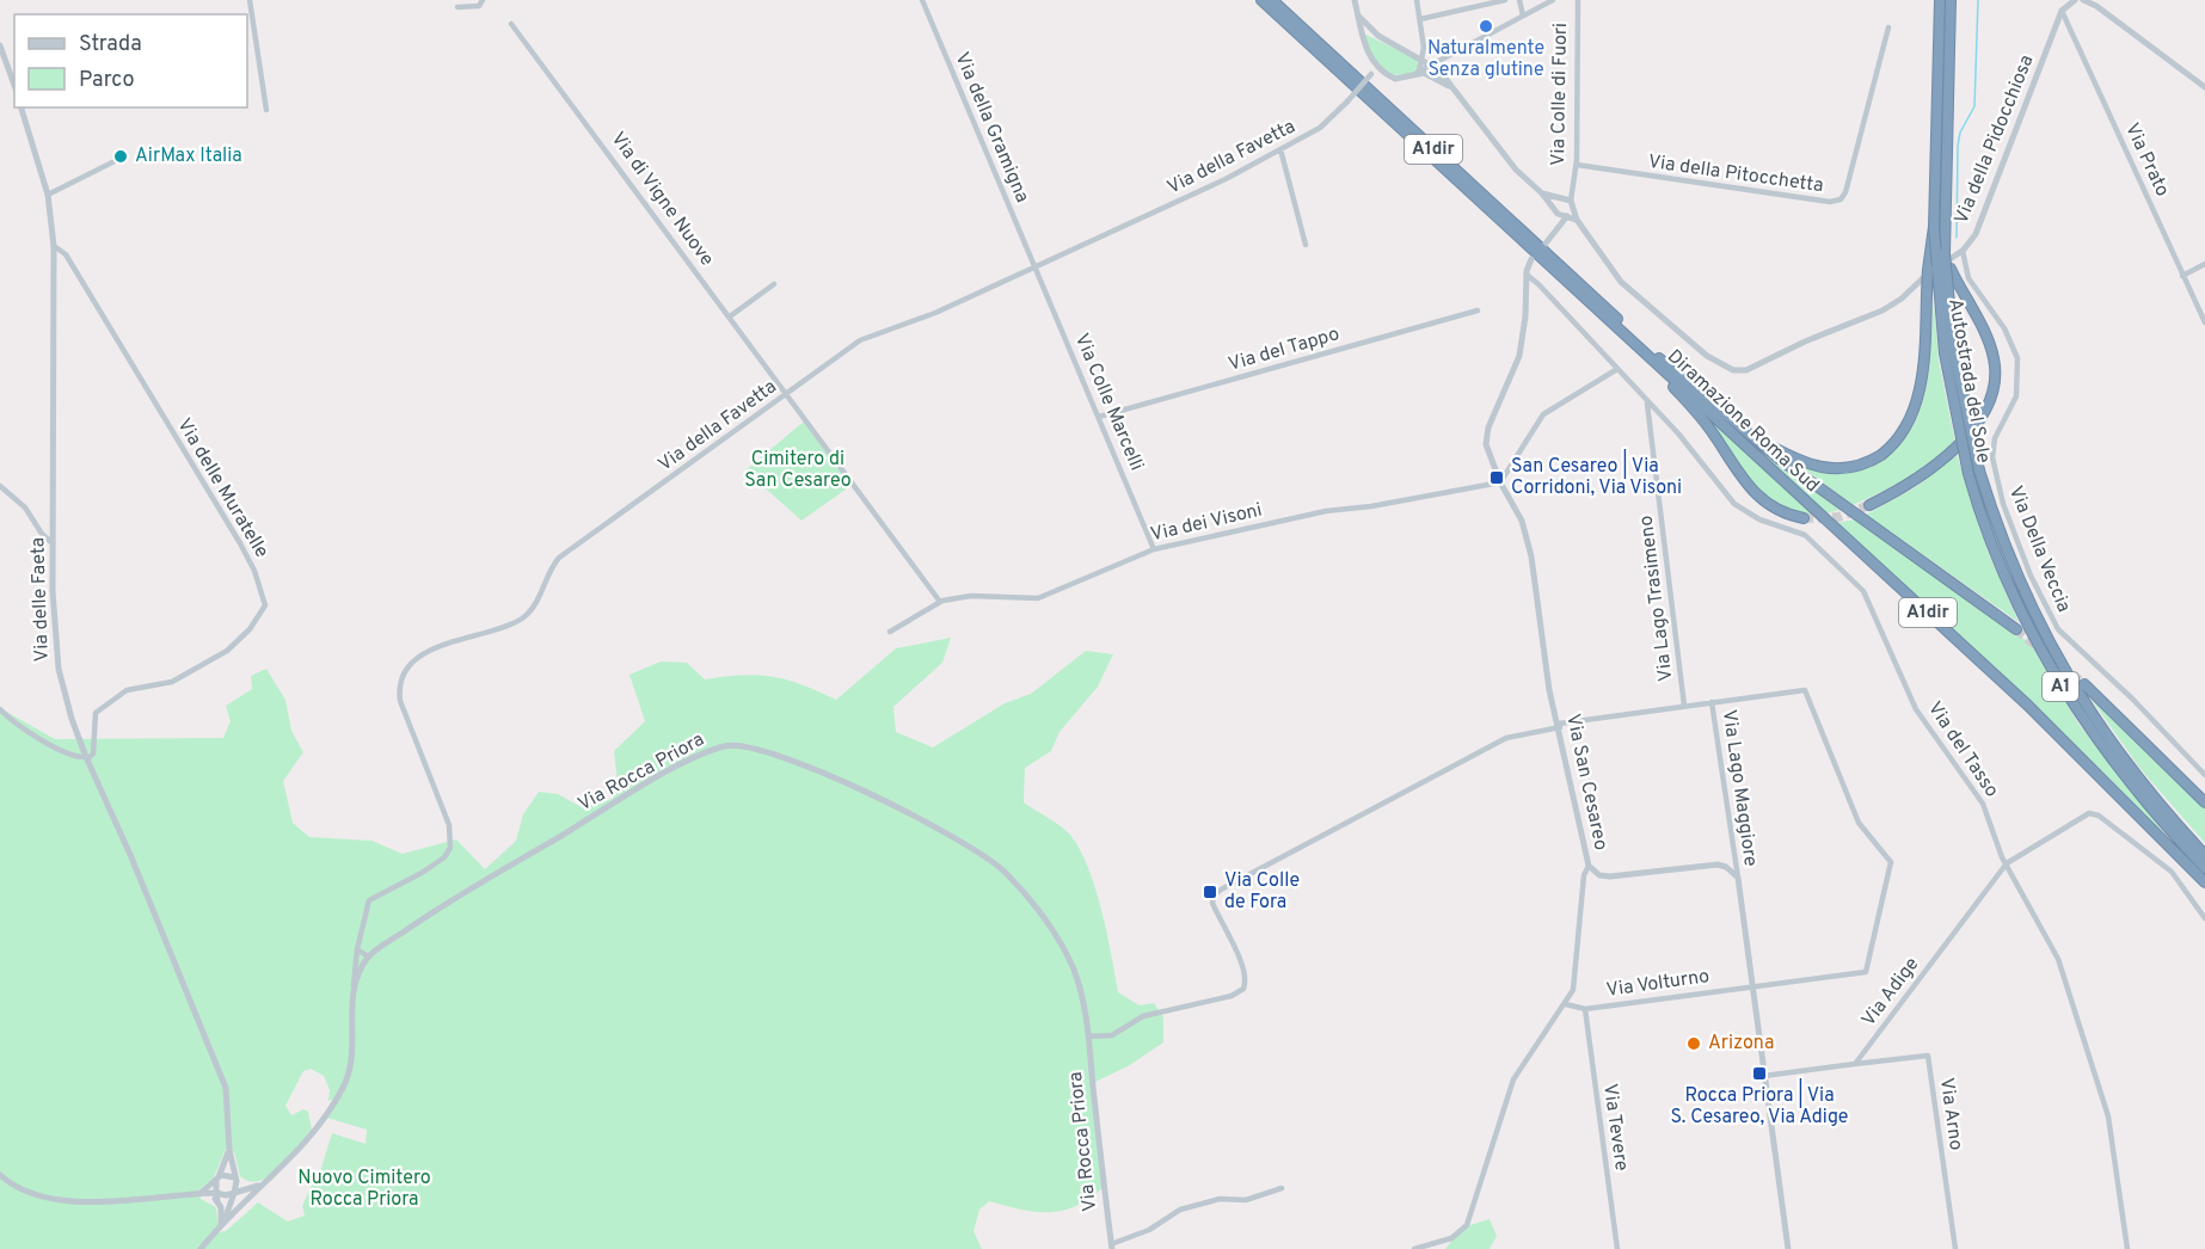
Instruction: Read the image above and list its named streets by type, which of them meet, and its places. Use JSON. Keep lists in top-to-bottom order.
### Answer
{
  "streets": {
    "highway": [
      "A1dir",
      "Autostrada del Sole",
      "Diramazione Roma Sud",
      "A1"
    ],
    "street": [
      "Via Colle di Fuori",
      "Via della Gramigna",
      "Via della Pidocchiosa",
      "Via della Favetta",
      "Via Prato",
      "Via della Pitocchetta",
      "Via di Vigne Nuove",
      "Via del Tappo",
      "Via Colle Marcelli",
      "Via delle Muratelle",
      "Via dei Visoni",
      "Via Della Veccia",
      "Via Lago Trasimeno",
      "Via delle Faeta",
      "Via del Tasso",
      "Via Rocca Priora",
      "Via San Cesareo",
      "Via Lago Maggiore",
      "Via Volturno",
      "Via Adige",
      "Via Arno",
      "Via Tevere"
    ]
  },
  "crossings": [
    ["Via Colle di Fuori", "Via della Pidocchiosa"],
    ["Via Colle di Fuori", "Via della Pitocchetta"],
    ["Via della Gramigna", "Via della Favetta"],
    ["Via della Gramigna", "Via Colle Marcelli"],
    ["Via della Pidocchiosa", "Via Prato"],
    ["Via della Pidocchiosa", "Via Della Veccia"],
    ["A1dir", "Diramazione Roma Sud"],
    ["Via della Favetta", "Via di Vigne Nuove"],
    ["Via della Favetta", "Via Colle Marcelli"],
    ["Via di Vigne Nuove", "Via dei Visoni"],
    ["Via del Tappo", "Via Colle Marcelli"],
    ["Via Colle Marcelli", "Via dei Visoni"],
    ["Via delle Muratelle", "Via delle Faeta"],
    ["Via dei Visoni", "Via San Cesareo"],
    ["Via Lago Trasimeno", "Via del Tasso"],
    ["Via del Tasso", "Via Adige"],
    ["Via San Cesareo", "Via Lago Maggiore"],
    ["Via Lago Maggiore", "Via Volturno"],
    ["Via Volturno", "Via Tevere"],
    ["Via Adige", "Via Arno"]
  ],
  "parks": ["Cimitero di San Cesareo", "Nuovo Cimitero Rocca Priora"],
  "places": {
    "other": ["Naturalmente Senza glutine", "AirMax Italia", "Arizona"],
    "transit": ["San Cesareo | Via Corridoni, Via Visoni", "Via Colle de Fora", "Rocca Priora | Via S. Cesareo, Via Adige"]
  },
  "legend": ["Strada", "Parco"]
}
